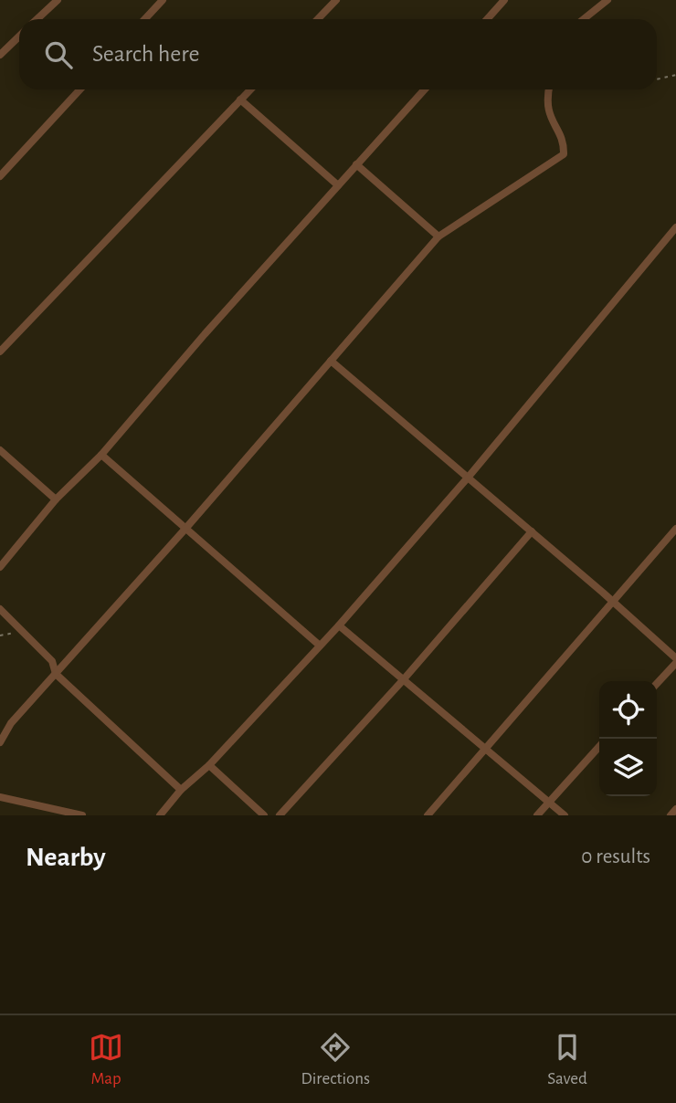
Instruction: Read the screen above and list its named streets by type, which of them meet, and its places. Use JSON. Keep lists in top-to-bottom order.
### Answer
{
  "page": {
    "search": "Search here",
    "heading": ["Nearby", "0 results"],
    "nav": ["Map", "Directions", "Saved"]
  }
}
